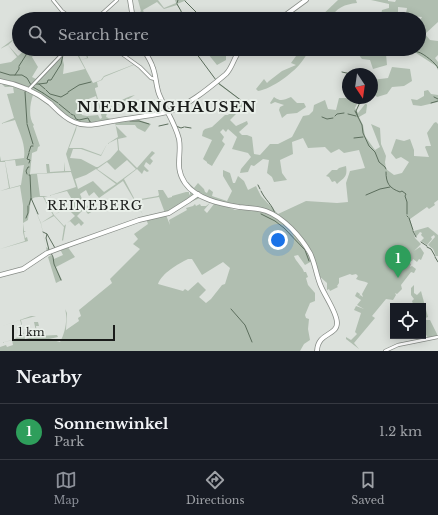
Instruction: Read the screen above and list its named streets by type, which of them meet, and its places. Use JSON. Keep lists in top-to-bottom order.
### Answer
{
  "districts": ["NIEDRINGHAUSEN", "REINEBERG"],
  "scale_bar": "1 km",
  "north": "bottom",
  "page": {
    "search": "Search here",
    "pins": "1",
    "scale": "1 km",
    "heading": "Nearby",
    "list": [
      {
        "mark": "1",
        "name": "Sonnenwinkel",
        "note": "Park",
        "value": "1.2 km"
      }
    ],
    "nav": ["Map", "Directions", "Saved"]
  }
}
